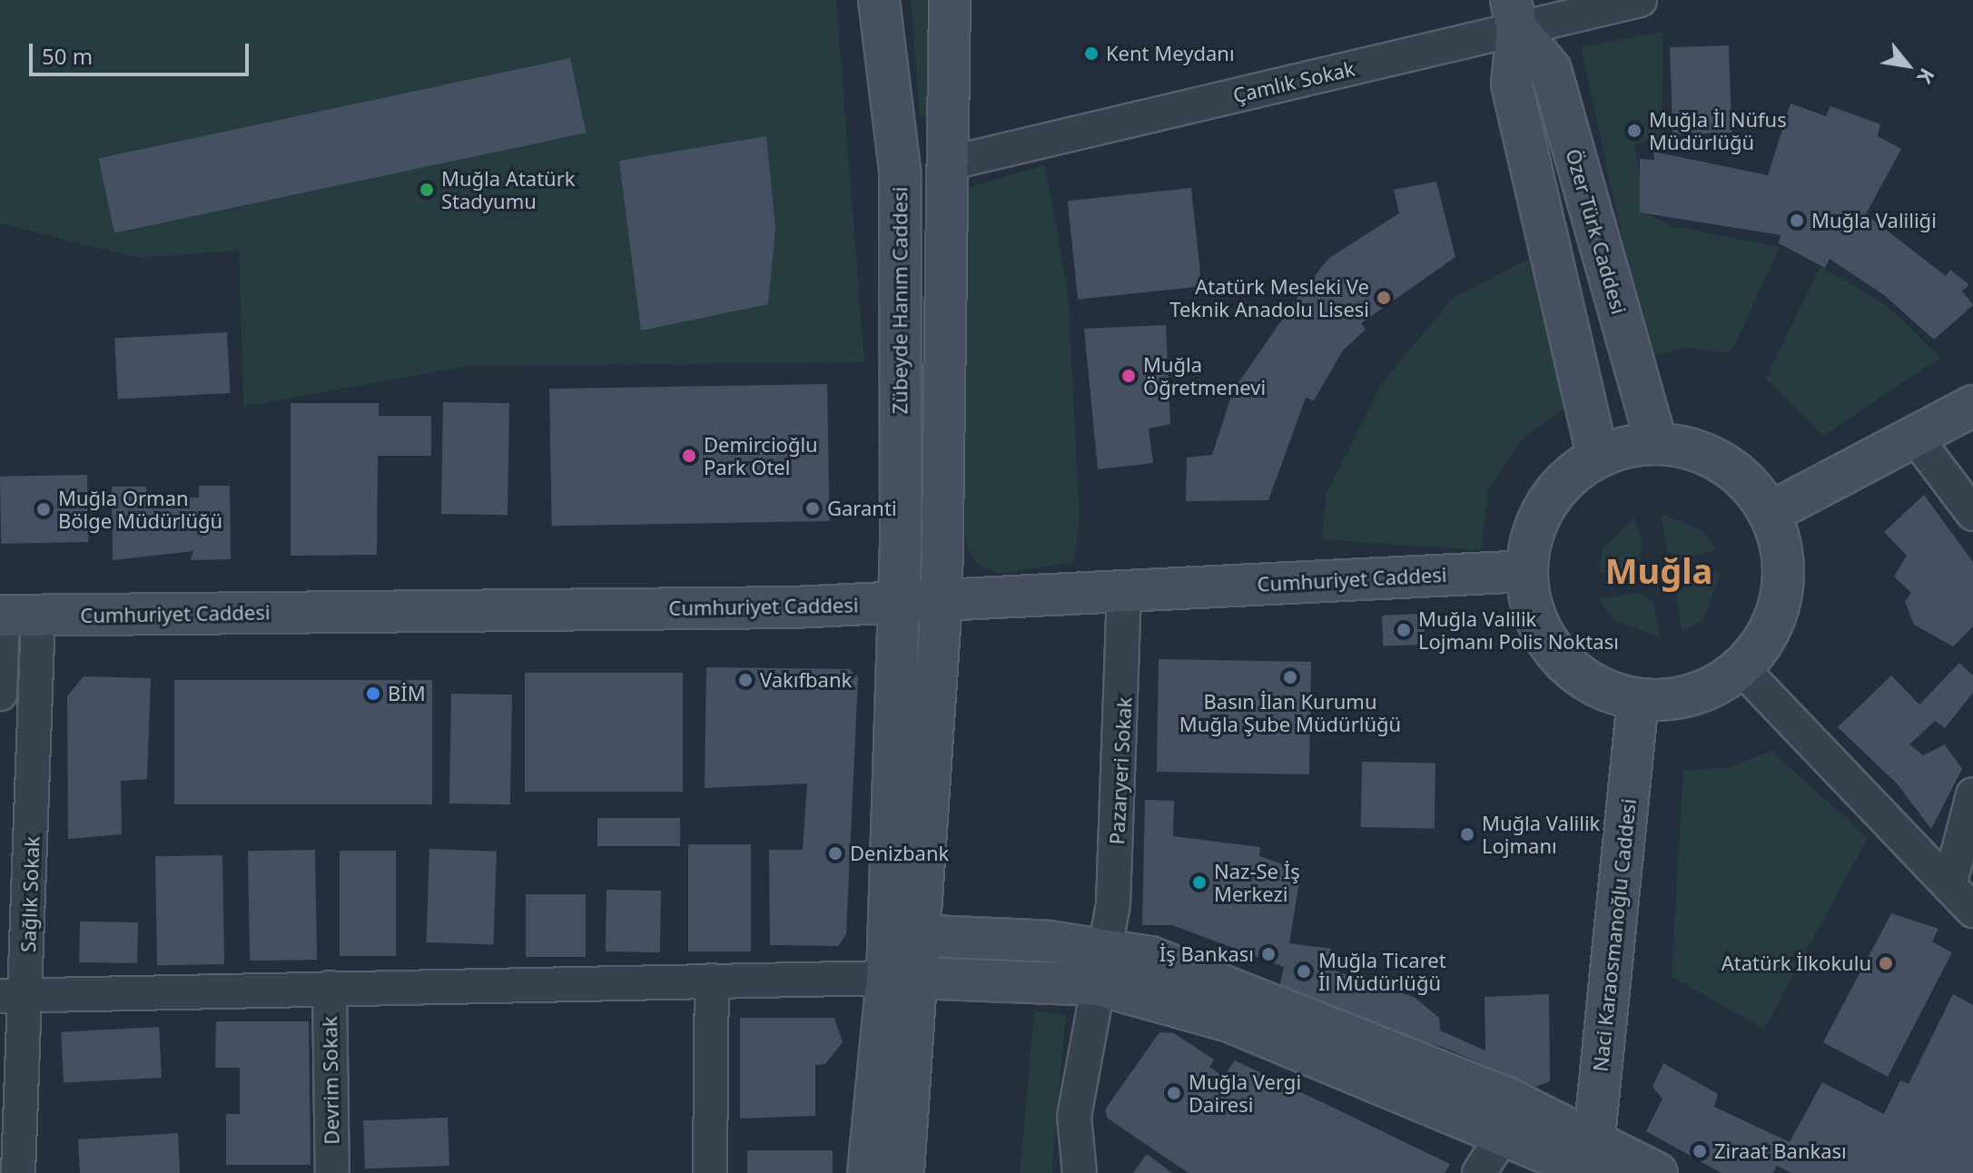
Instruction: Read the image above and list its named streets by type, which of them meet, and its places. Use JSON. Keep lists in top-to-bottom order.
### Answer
{
  "streets": {
    "main road": [
      "Özer Türk Caddesi",
      "Zübeyde Hanım Caddesi",
      "Cumhuriyet Caddesi",
      "Naci Karaosmanoğlu Caddesi"
    ],
    "street": [
      "Çamlık Sokak",
      "Pazaryeri Sokak",
      "Sağlık Sokak",
      "Devrim Sokak"
    ]
  },
  "crossings": [
    ["Çamlık Sokak", "Özer Türk Caddesi"],
    ["Özer Türk Caddesi", "Cumhuriyet Caddesi"],
    ["Özer Türk Caddesi", "Naci Karaosmanoğlu Caddesi"],
    ["Zübeyde Hanım Caddesi", "Cumhuriyet Caddesi"],
    ["Cumhuriyet Caddesi", "Pazaryeri Sokak"],
    ["Cumhuriyet Caddesi", "Sağlık Sokak"],
    ["Cumhuriyet Caddesi", "Naci Karaosmanoğlu Caddesi"]
  ],
  "districts": ["Muğla"],
  "places": [
    "Kent Meydanı",
    "Muğla İl Nüfus Müdürlüğü",
    "Muğla Atatürk Stadyumu",
    "Muğla Valiliği",
    "Atatürk Mesleki Ve Teknik Anadolu Lisesi",
    "Muğla Öğretmenevi",
    "Demircioğlu Park Otel",
    "Garanti",
    "Muğla Orman Bölge Müdürlüğü",
    "Muğla Valilik Lojmanı Polis Noktası",
    "Basın İlan Kurumu Muğla Şube Müdürlüğü",
    "Vakıfbank",
    "BİM",
    "Muğla Valilik Lojmanı",
    "Denizbank",
    "Naz-Se İş Merkezi",
    "İş Bankası",
    "Atatürk İlkokulu",
    "Muğla Ticaret İl Müdürlüğü",
    "Muğla Vergi Dairesi",
    "Ziraat Bankası"
  ],
  "scale_bar": "50 m",
  "north": "bottom right"
}
